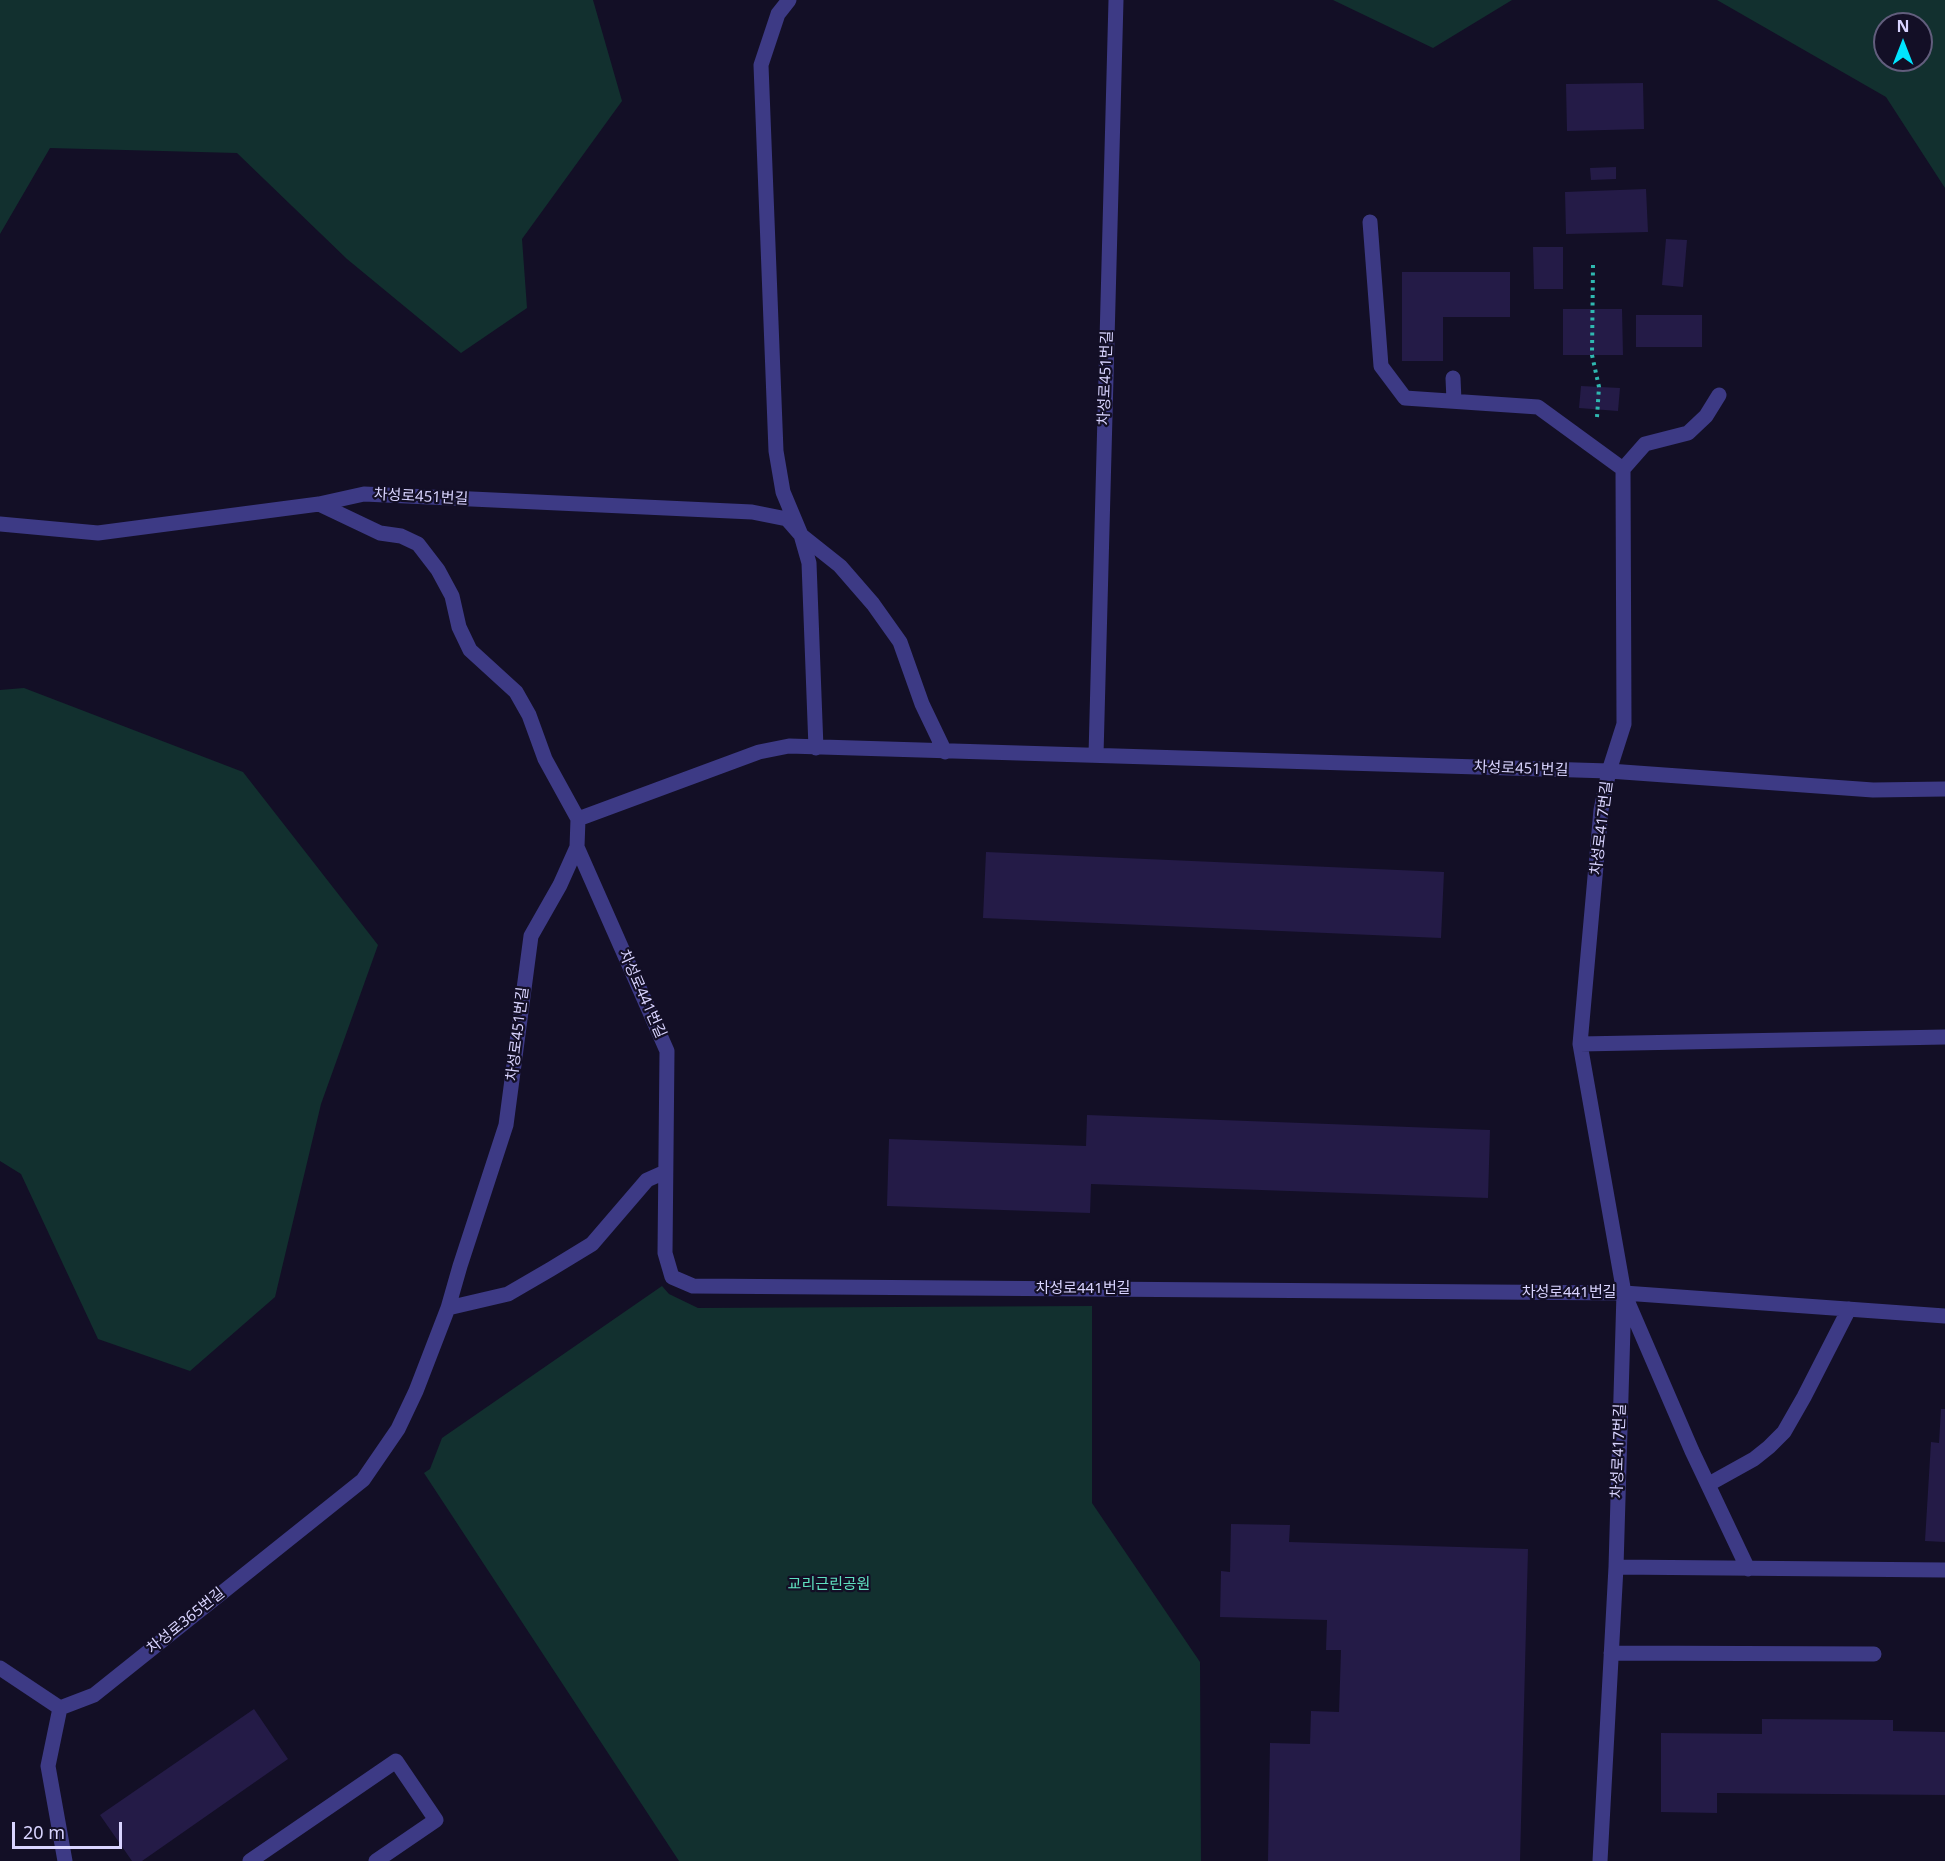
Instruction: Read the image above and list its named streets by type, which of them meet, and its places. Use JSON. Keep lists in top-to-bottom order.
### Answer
{
  "streets": {
    "street": [
      "차성로451번길",
      "차성로417번길",
      "차성로441번길",
      "차성로365번길"
    ]
  },
  "crossings": [
    ["차성로451번길", "차성로417번길"],
    ["차성로451번길", "차성로441번길"],
    ["차성로451번길", "차성로365번길"],
    ["차성로417번길", "차성로441번길"]
  ],
  "parks": ["교리근린공원"],
  "scale_bar": "20 m",
  "north": "top"
}
